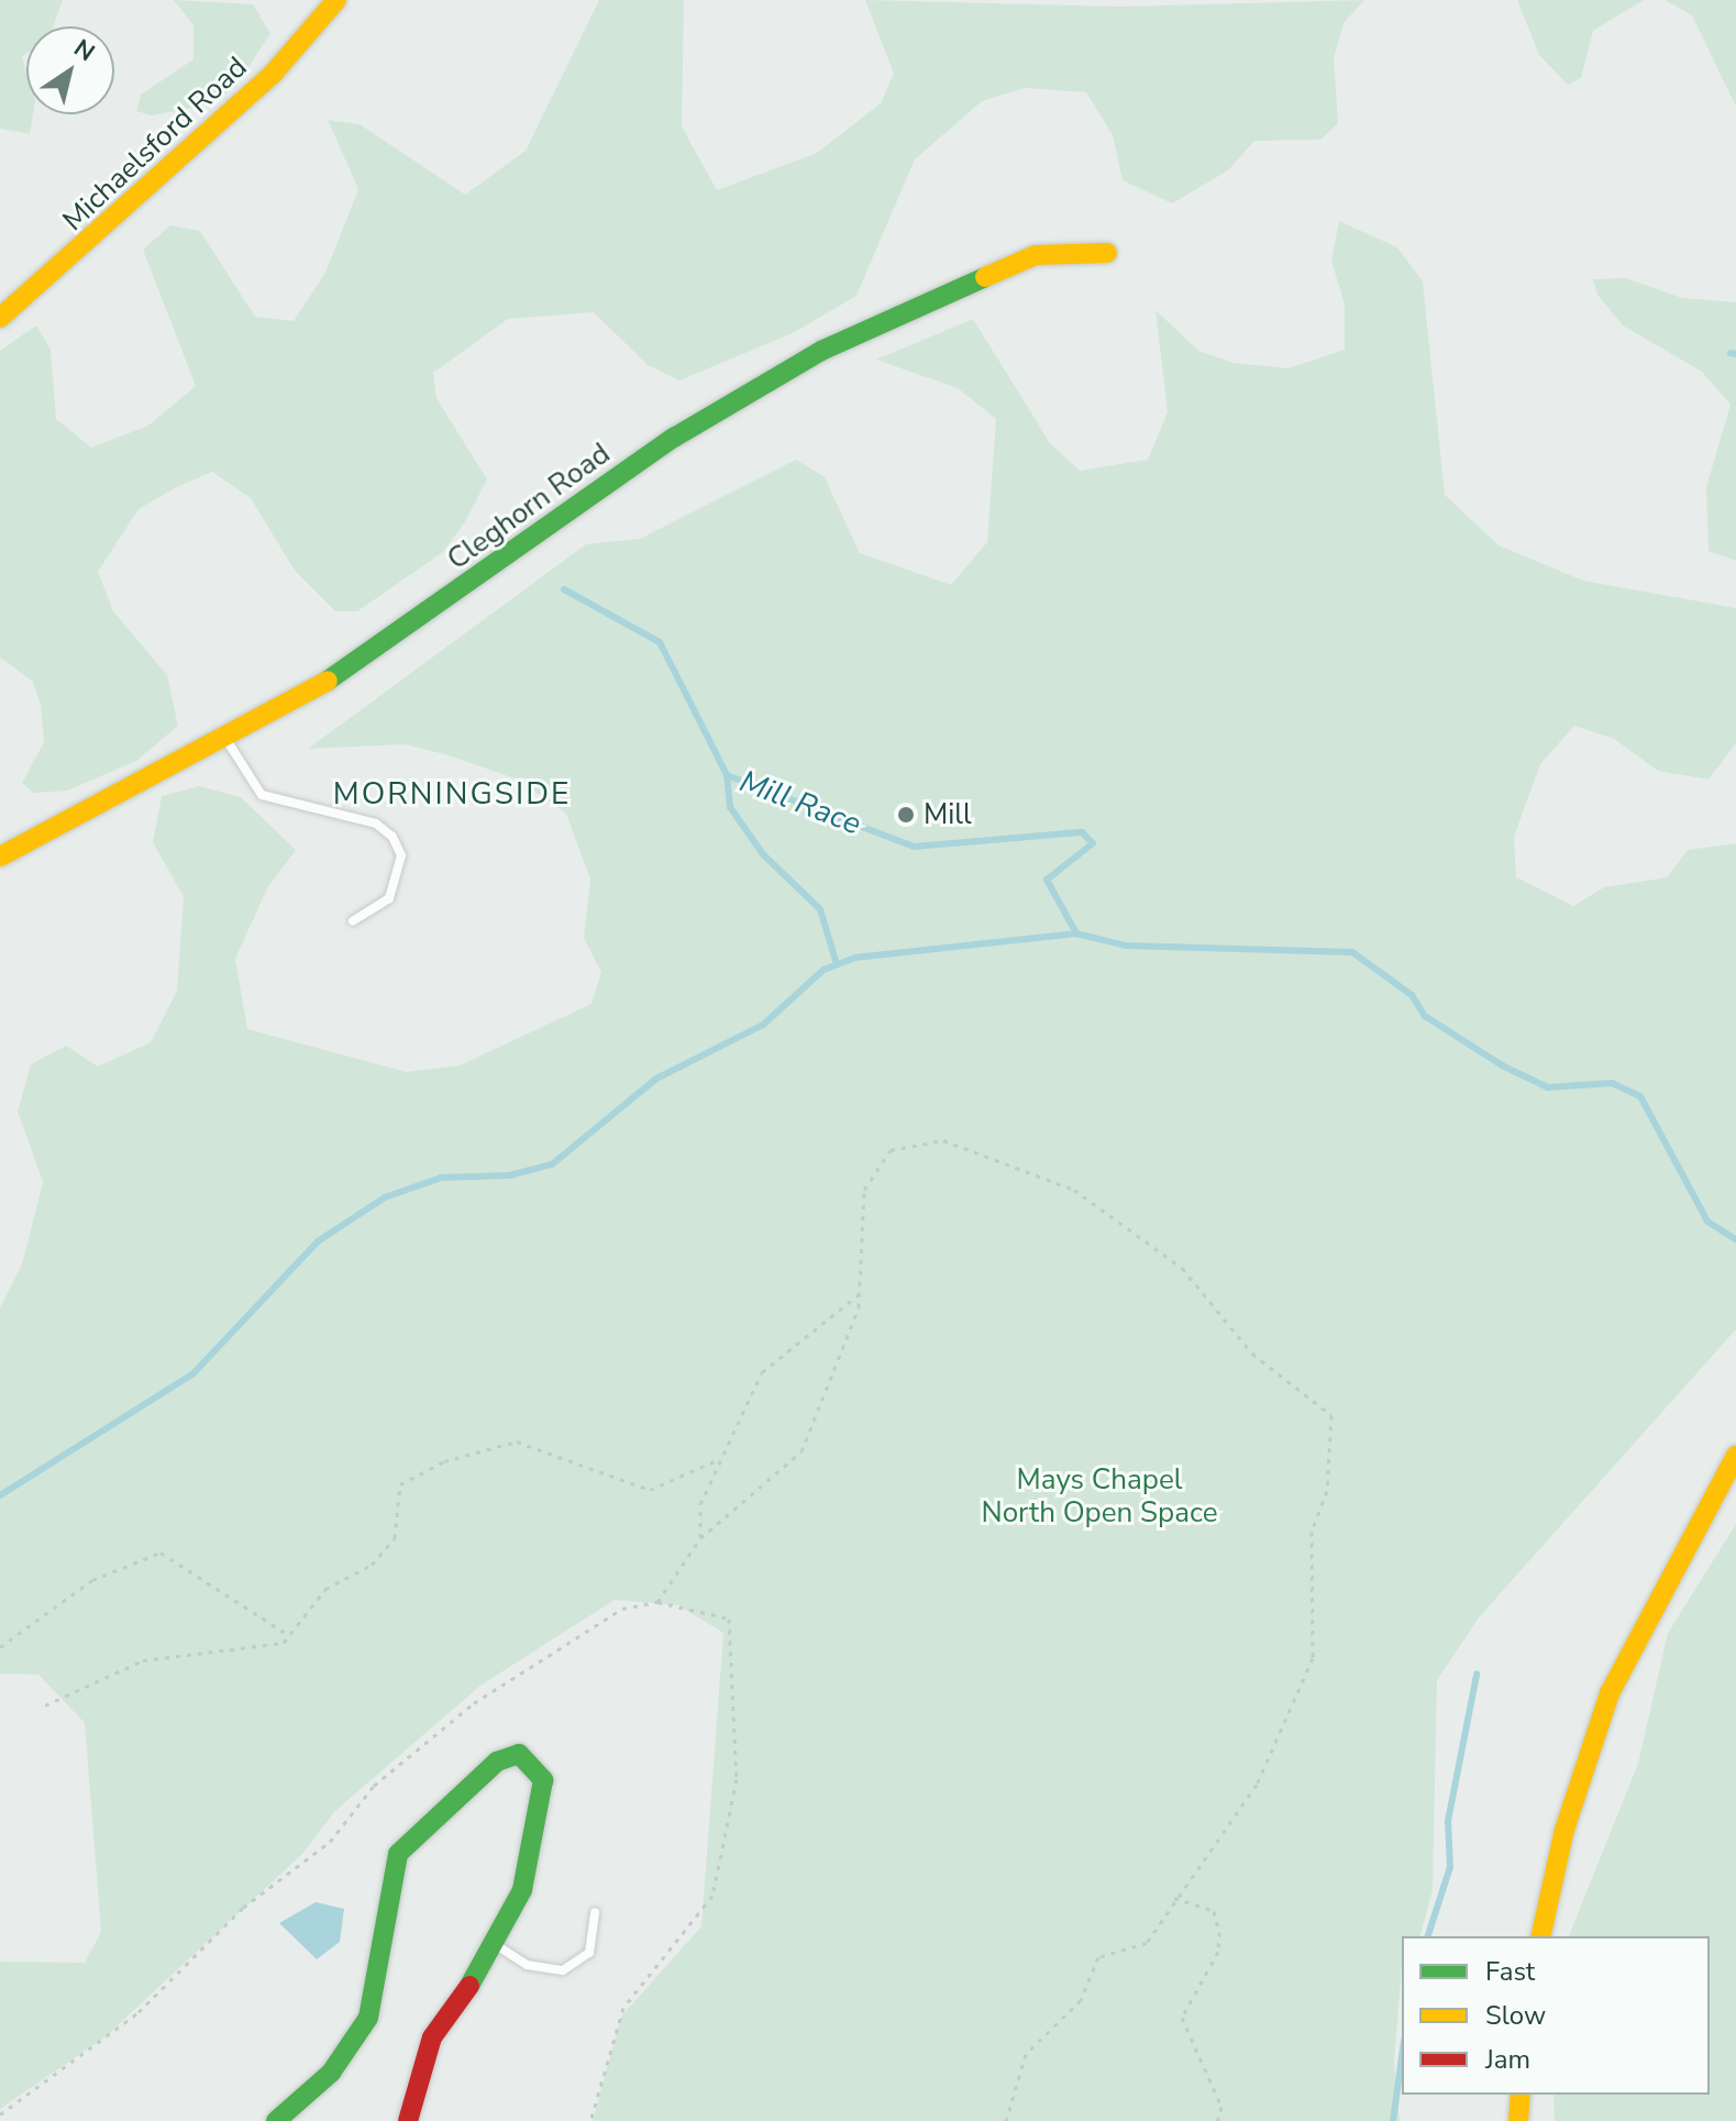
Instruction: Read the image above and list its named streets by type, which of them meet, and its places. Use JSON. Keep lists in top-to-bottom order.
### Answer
{
  "streets": {
    "main road": ["Michaelsford Road", "Cleghorn Road"]
  },
  "districts": ["MORNINGSIDE"],
  "water": ["Mill Race"],
  "parks": ["Mays Chapel North Open Space"],
  "places": ["Mill"],
  "legend": ["Fast", "Slow", "Jam"],
  "north": "top right"
}
